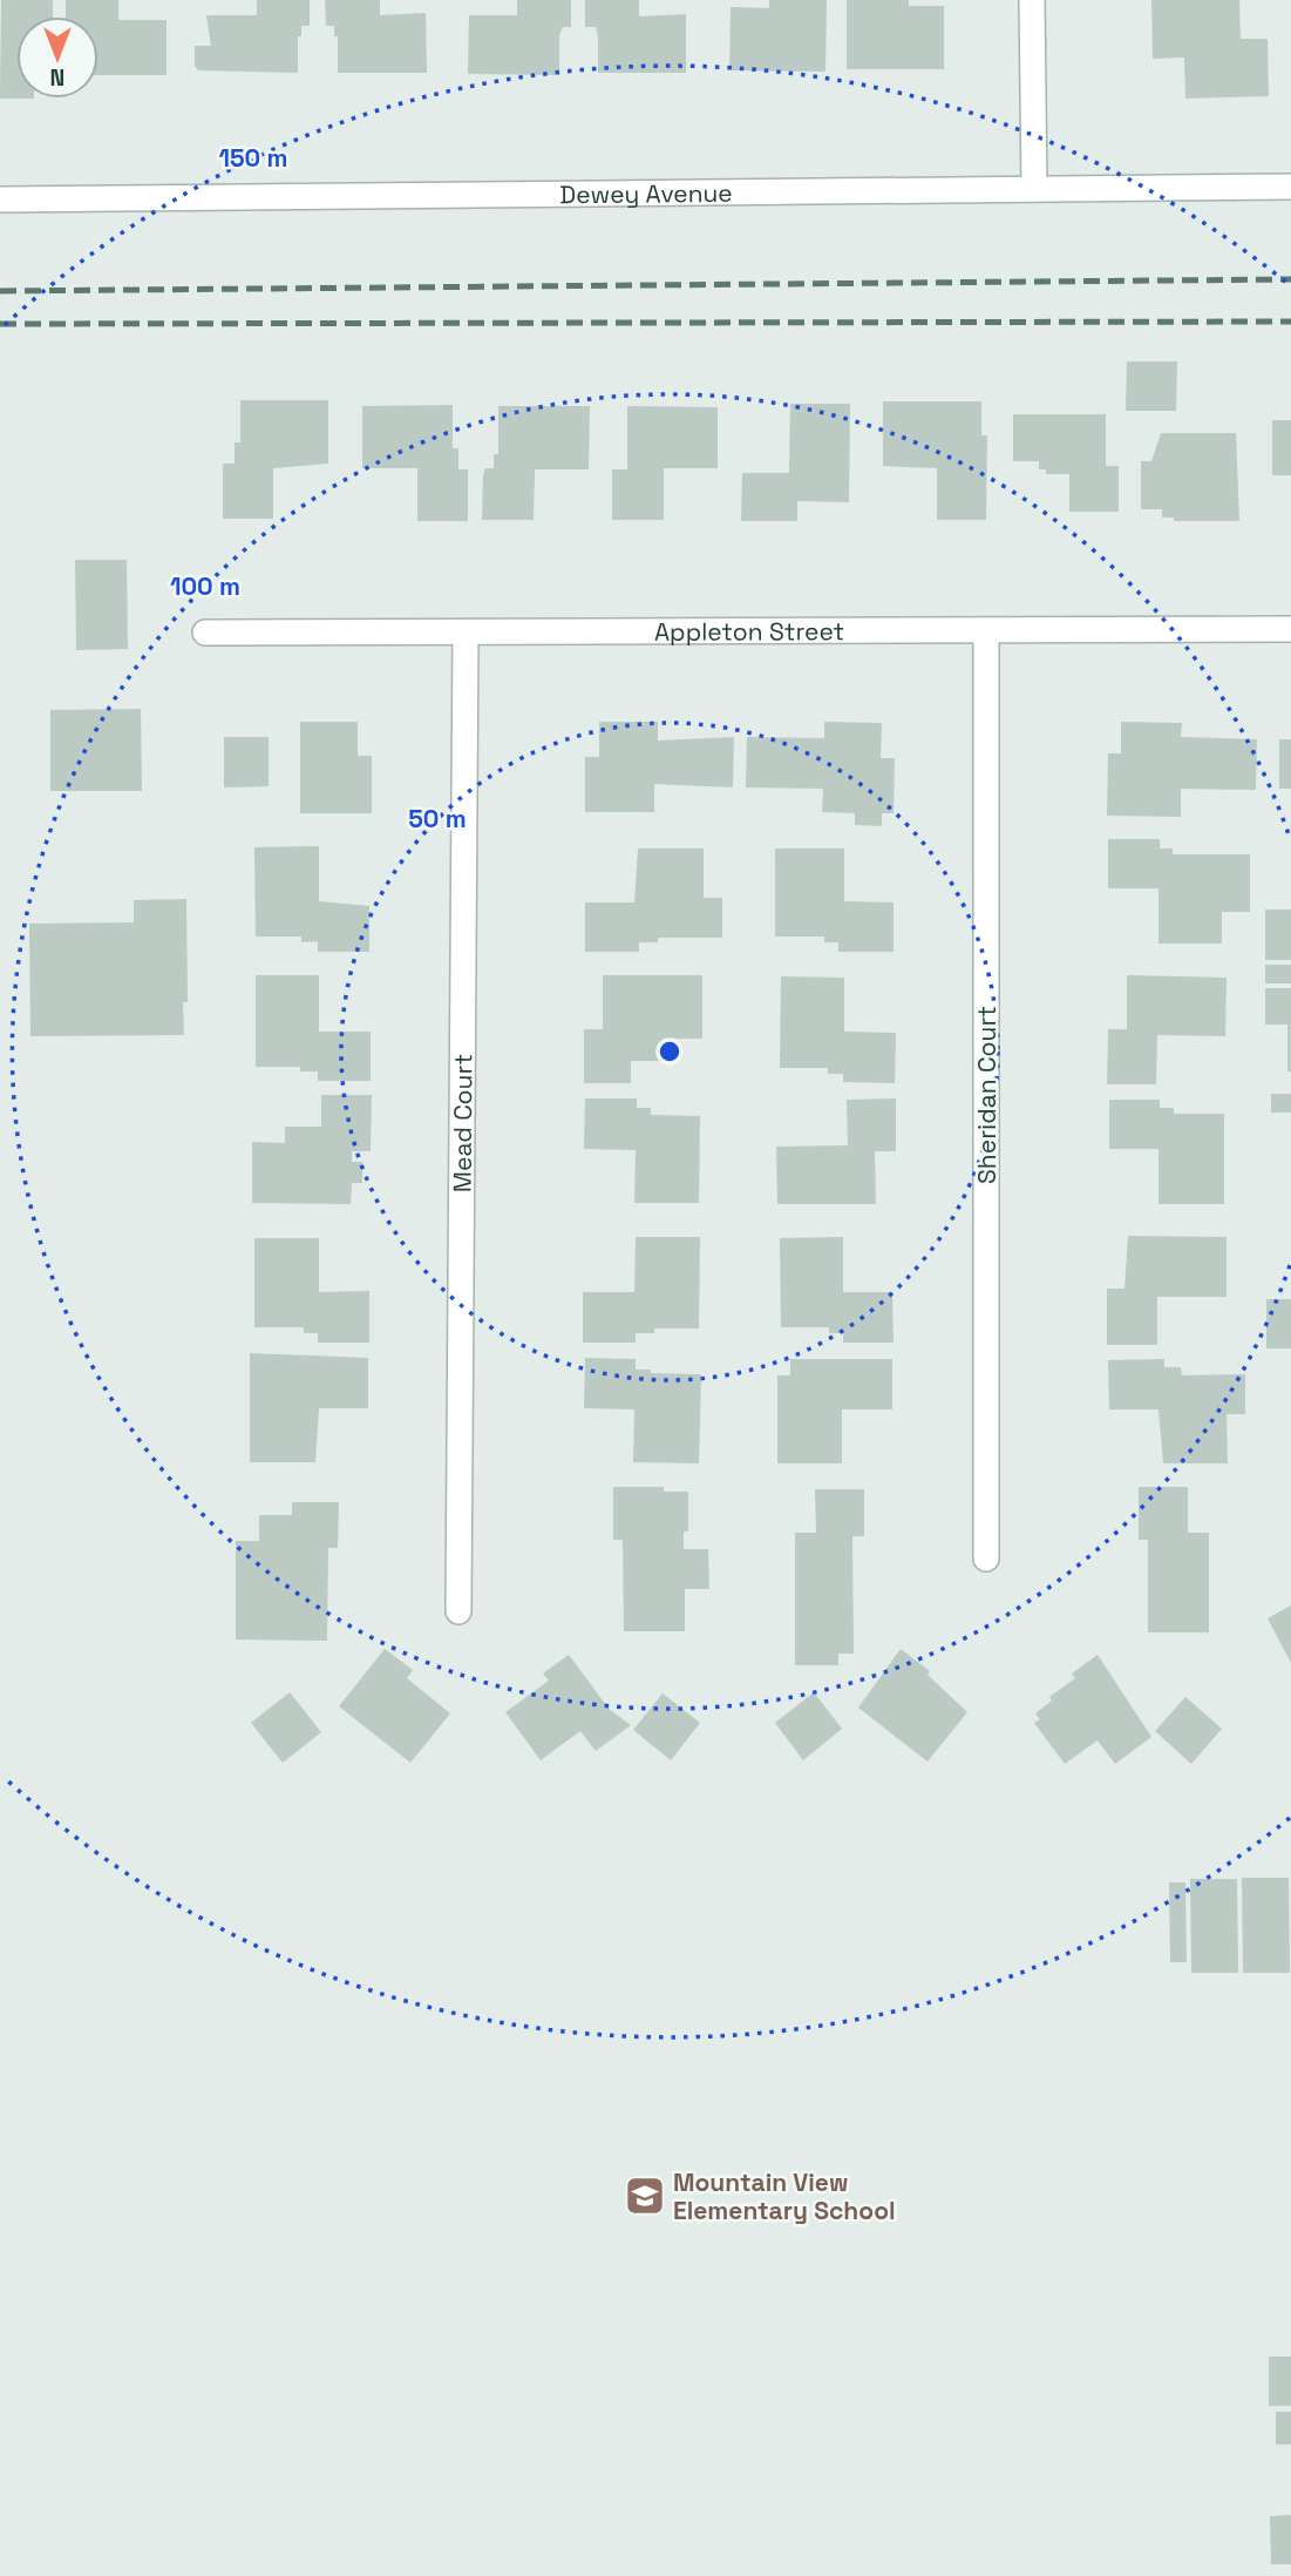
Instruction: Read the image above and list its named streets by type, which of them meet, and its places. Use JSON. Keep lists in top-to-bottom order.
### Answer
{
  "streets": {
    "street": [
      "Dewey Avenue",
      "Appleton Street",
      "Sheridan Court",
      "Mead Court"
    ]
  },
  "crossings": [
    ["Appleton Street", "Sheridan Court"],
    ["Appleton Street", "Mead Court"]
  ],
  "places": {
    "school or university": ["Mountain View Elementary School"]
  },
  "north": "bottom",
  "rings": ["150 m", "100 m", "50 m"]
}
